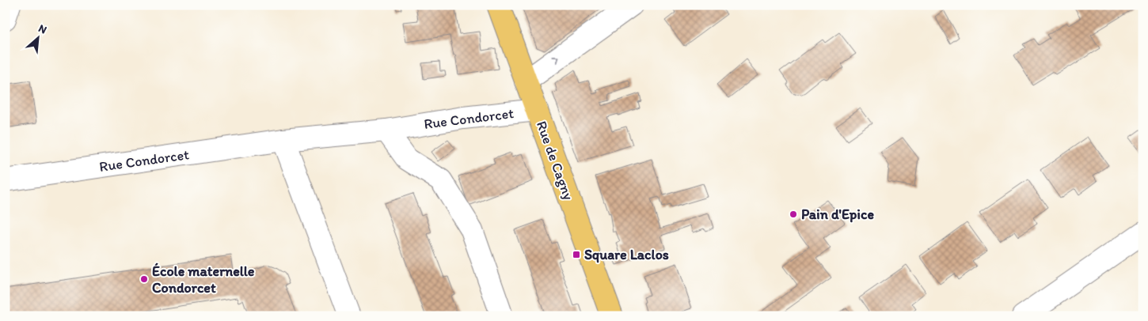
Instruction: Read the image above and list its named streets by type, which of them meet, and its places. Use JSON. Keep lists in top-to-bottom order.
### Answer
{
  "streets": {
    "main road": ["Rue de Cagny"],
    "street": ["Rue Condorcet"]
  },
  "crossings": [
    ["Rue Condorcet", "Rue de Cagny"]
  ],
  "places": {
    "other": ["Pain d'Epice", "École maternelle Condorcet"],
    "transit": ["Square Laclos"]
  },
  "north": "top right"
}
